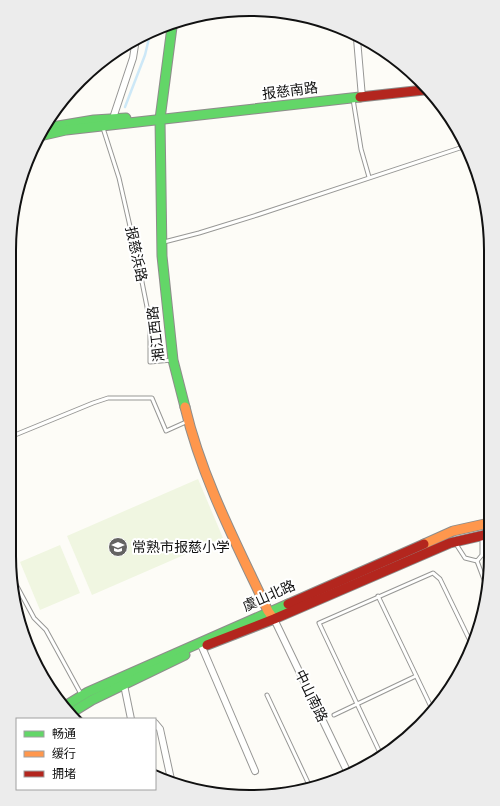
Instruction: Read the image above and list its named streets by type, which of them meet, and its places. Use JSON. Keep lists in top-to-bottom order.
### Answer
{
  "streets": {
    "street": [
      "报慈南路",
      "湘江西路",
      "虞山北路",
      "中山南路"
    ],
    "lane": ["报慈浜路"]
  },
  "crossings": [
    ["报慈南路", "报慈浜路"],
    ["报慈南路", "湘江西路"],
    ["报慈浜路", "湘江西路"],
    ["湘江西路", "虞山北路"],
    ["湘江西路", "中山南路"],
    ["虞山北路", "中山南路"]
  ],
  "places": {
    "school or university": ["常熟市报慈小学"]
  },
  "legend": ["畅通", "缓行", "拥堵"]
}
